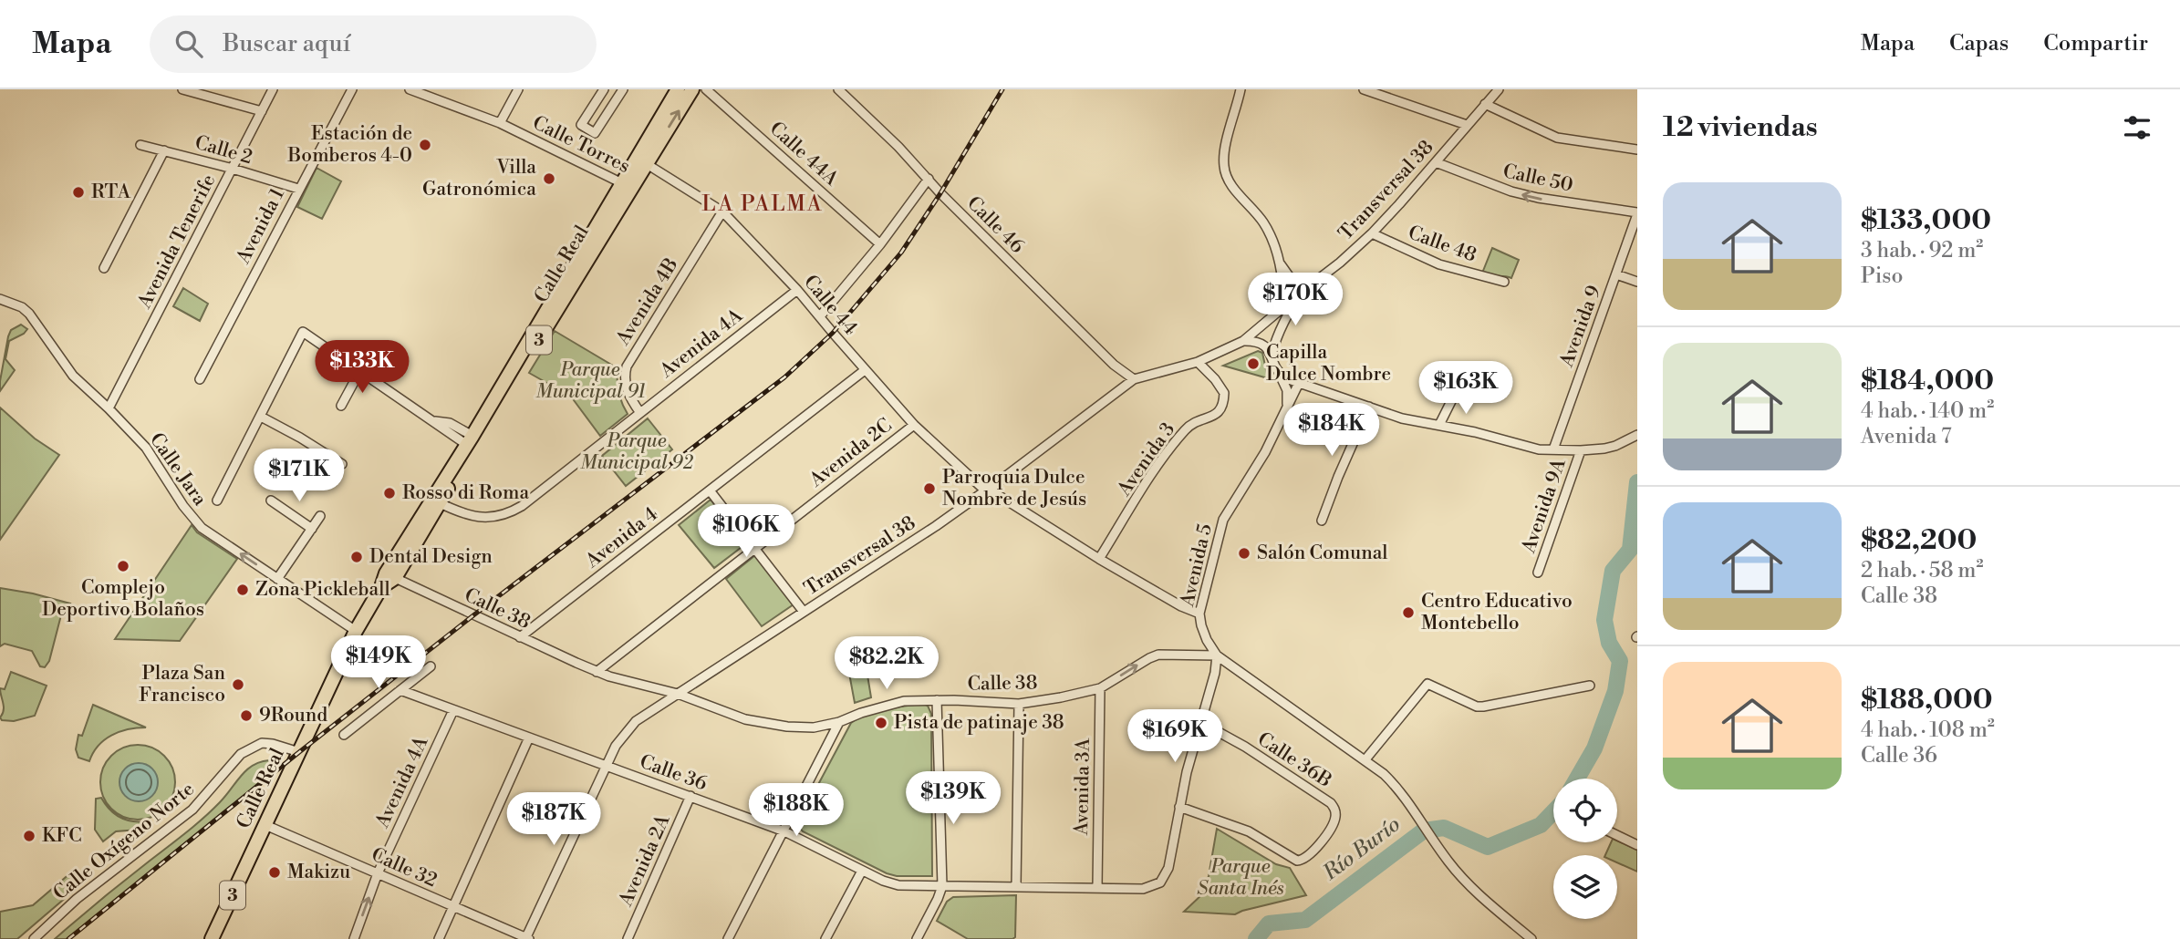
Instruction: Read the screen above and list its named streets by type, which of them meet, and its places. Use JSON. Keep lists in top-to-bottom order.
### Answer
{
  "streets": {
    "main road": ["Calle Real", "3"],
    "street": [
      "Calle Torres",
      "Calle 2",
      "Calle 44A",
      "Calle 50",
      "Transversal 38",
      "Calle 46",
      "Avenida 1",
      "Avenida Tenerife",
      "Calle 48",
      "Avenida 4B",
      "Calle 44",
      "Avenida 9",
      "Avenida 4A",
      "Avenida 2C",
      "Avenida 3",
      "Calle Jara",
      "Avenida 9A",
      "Avenida 4",
      "Avenida 5",
      "Calle 38",
      "Calle 36B",
      "Calle 36",
      "Avenida 3A",
      "Calle Oxígeno Norte",
      "Avenida 2A",
      "Calle 32"
    ]
  },
  "crossings": [
    ["Calle Torres", "Calle Real"],
    ["Calle 2", "Avenida 1"],
    ["Calle 2", "Avenida Tenerife"],
    ["Calle 50", "Transversal 38"],
    ["Calle 50", "Avenida 9"],
    ["Transversal 38", "Calle 46"],
    ["Transversal 38", "Calle 48"],
    ["Transversal 38", "Calle 44"],
    ["Transversal 38", "Avenida 3"],
    ["Transversal 38", "Calle 38"],
    ["Transversal 38", "Calle 36"],
    ["Transversal 38", "Calle 32"],
    ["Avenida Tenerife", "Calle Jara"],
    ["Calle Real", "Calle 44"],
    ["Calle Real", "Avenida 4A"],
    ["Calle Real", "Calle Jara"],
    ["Calle Real", "Calle 38"],
    ["Calle Real", "Calle Oxígeno Norte"],
    ["Calle Real", "Calle 32"],
    ["Avenida 4B", "Calle 44"],
    ["Avenida 4B", "Avenida 4A"],
    ["Calle 44", "Avenida 4A"],
    ["Calle 44", "Avenida 2C"],
    ["Calle 44", "Avenida 3"],
    ["Calle 44", "Avenida 4"],
    ["Calle 44", "Avenida 5"],
    ["Avenida 4A", "Calle 36"],
    ["Avenida 4A", "Calle 32"],
    ["Avenida 2C", "Calle 38"],
    ["Avenida 4", "Calle 38"],
    ["Avenida 5", "Calle 38"],
    ["Calle 38", "Avenida 3A"],
    ["Calle 36B", "Calle 36"],
    ["Calle 36", "Avenida 3A"],
    ["Calle 36", "Avenida 2A"]
  ],
  "one_way": ["Calle Jara"],
  "districts": ["LA PALMA"],
  "water": ["Río Burío"],
  "parks": ["Parque Municipal 91", "Parque Municipal 92", "Parque Santa Inés"],
  "places": [
    "Estación de Bomberos 4-0",
    "Villa Gatronómica",
    "RTA",
    "Capilla Dulce Nombre",
    "Parroquia Dulce Nombre de Jesús",
    "Rosso di Roma",
    "Salón Comunal",
    "Dental Design",
    "Complejo Deportivo Bolaños",
    "Zona Pickleball",
    "Centro Educativo Montebello",
    "Plaza San Francisco",
    "9Round",
    "Pista de patinaje 38",
    "KFC",
    "Makizu"
  ],
  "page": {
    "header": "Mapa",
    "search": "Buscar aquí",
    "nav": ["Mapa", "Capas", "Compartir"],
    "heading": "12 viviendas",
    "list": [
      {
        "name": "$133,000",
        "note": "3 hab. · 92 m² · Piso"
      },
      {
        "name": "$184,000",
        "note": "4 hab. · 140 m² · Avenida 7"
      },
      {
        "name": "$82,200",
        "note": "2 hab. · 58 m² · Calle 38"
      },
      {
        "name": "$188,000",
        "note": "4 hab. · 108 m² · Calle 36"
      }
    ],
    "price": [
      "$170K",
      "$133K",
      "$163K",
      "$184K",
      "$171K",
      "$106K",
      "$149K",
      "$82.2K",
      "$169K",
      "$139K",
      "$188K",
      "$187K"
    ]
  }
}
